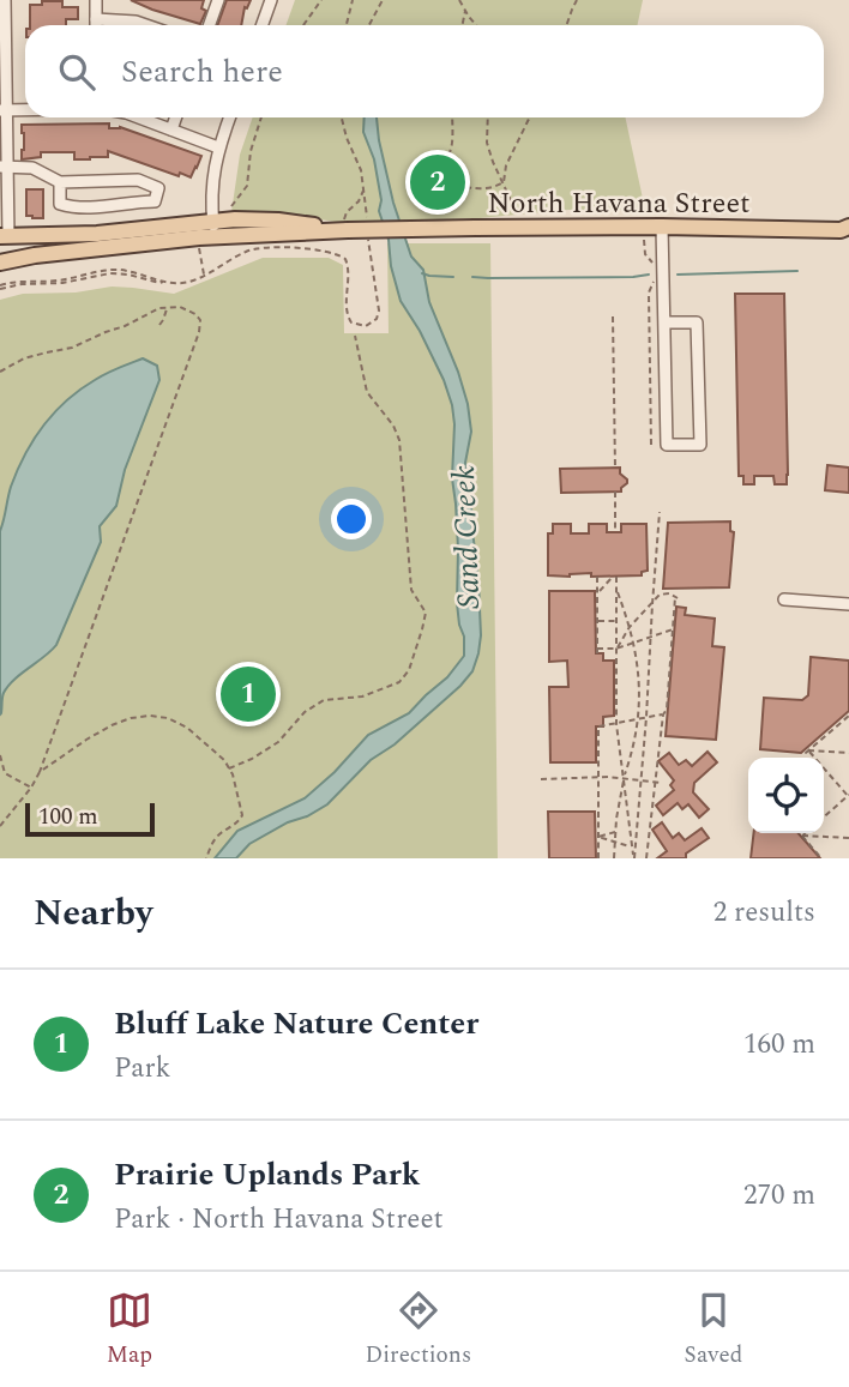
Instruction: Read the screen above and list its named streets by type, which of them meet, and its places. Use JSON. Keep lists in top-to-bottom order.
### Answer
{
  "streets": {
    "main road": ["North Havana Street"]
  },
  "water": ["Sand Creek"],
  "scale_bar": "100 m",
  "page": {
    "search": "Search here",
    "pins": ["2", "1"],
    "scale": "100 m",
    "heading": ["Nearby", "2 results"],
    "list": [
      {
        "mark": "1",
        "name": "Bluff Lake Nature Center",
        "note": "Park",
        "value": "160 m"
      },
      {
        "mark": "2",
        "name": "Prairie Uplands Park",
        "note": "Park · North Havana Street",
        "value": "270 m"
      }
    ],
    "nav": ["Map", "Directions", "Saved"]
  }
}
